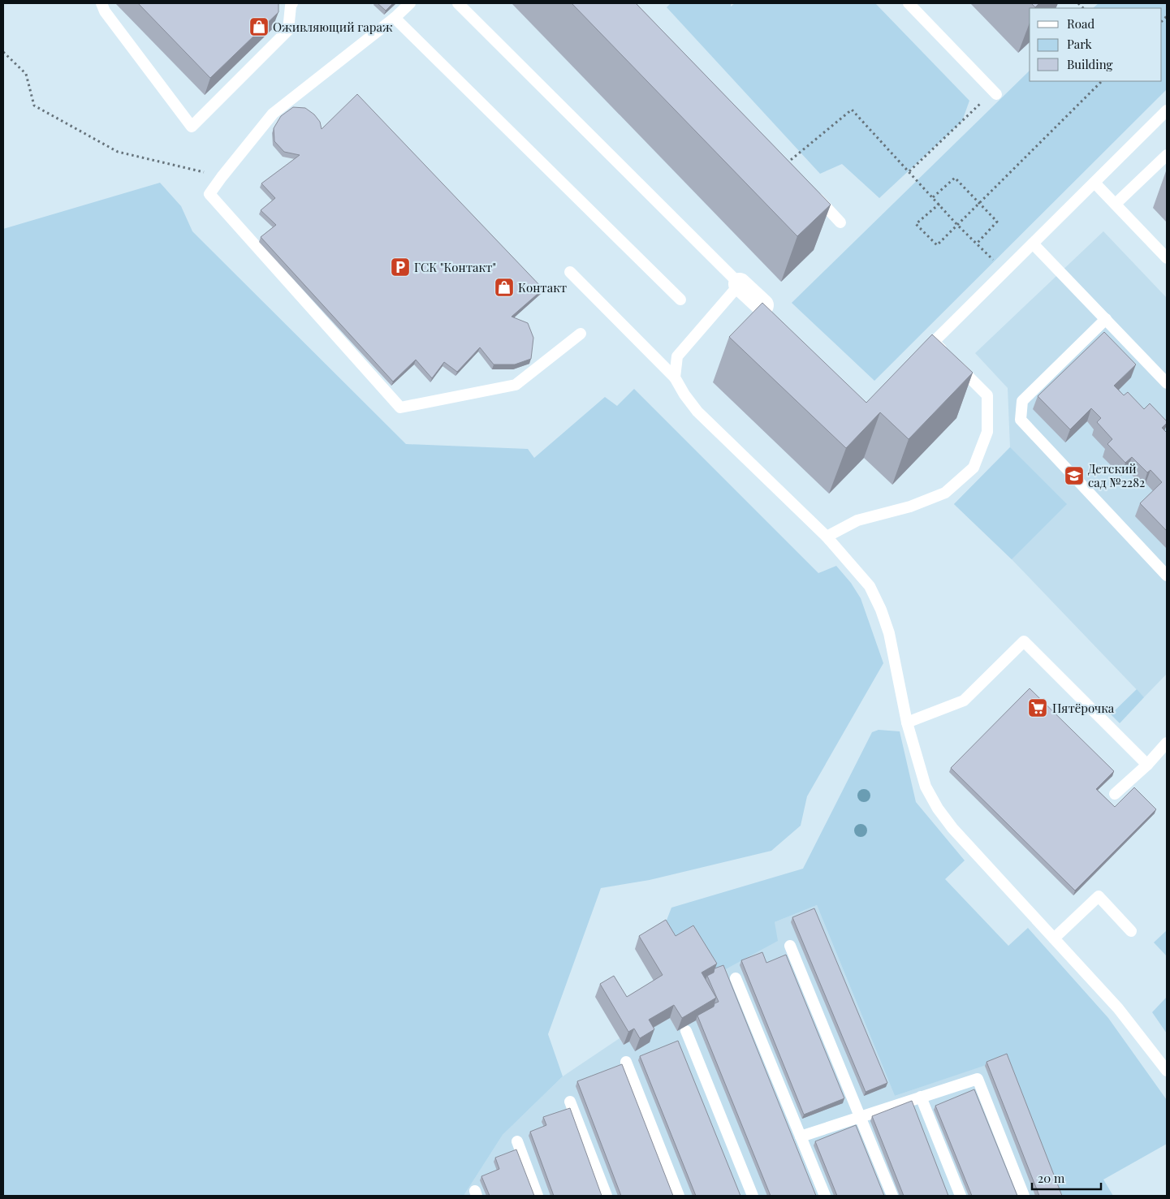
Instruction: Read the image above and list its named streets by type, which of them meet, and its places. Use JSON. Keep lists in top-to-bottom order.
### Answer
{
  "places": {
    "shop": ["Оживляющий гараж", "Контакт"],
    "parking": ["ГСК \"Контакт\""],
    "school or university": ["Детский сад №2282"],
    "supermarket": ["Пятёрочка"]
  },
  "legend": ["Road", "Park", "Building"],
  "scale_bar": "20 m"
}
